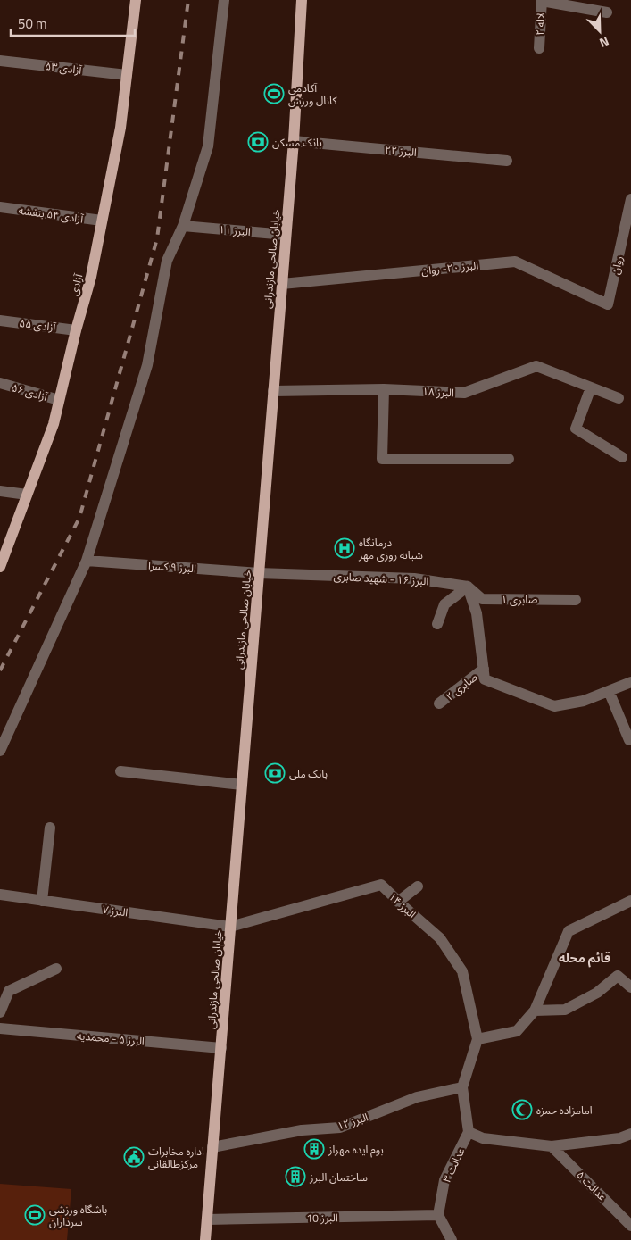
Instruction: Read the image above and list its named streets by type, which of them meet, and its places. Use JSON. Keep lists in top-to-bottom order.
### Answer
{
  "streets": {
    "main road": ["خیابان صالحی مازندرانی", "آزادی"],
    "street": [
      "لاله ۲",
      "آزادی ۵۳",
      "البرز ۲۲",
      "آزادی ۵۴ بنفشه",
      "البرز ۱۱",
      "روان",
      "البرز ۲۰- روان",
      "آزادی ۵۵",
      "آزادی ۵۶",
      "البرز ۱۸",
      "البرز ۹ کسرا",
      "البرز ۱۶ - شهید صابری",
      "صابری ۱",
      "صابری ۲",
      "البرز ۱۴",
      "البرز ۷",
      "البرز ۵ - محمدیه",
      "البرز ۱۲",
      "عدالت ۳",
      "عدالت ۵",
      "البرز 10"
    ]
  },
  "crossings": [
    ["آزادی ۵۳", "آزادی"],
    ["البرز ۲۲", "خیابان صالحی مازندرانی"],
    ["آزادی ۵۴ بنفشه", "آزادی"],
    ["البرز ۱۱", "خیابان صالحی مازندرانی"],
    ["خیابان صالحی مازندرانی", "البرز ۲۰- روان"],
    ["خیابان صالحی مازندرانی", "البرز ۱۸"],
    ["خیابان صالحی مازندرانی", "البرز ۹ کسرا"],
    ["خیابان صالحی مازندرانی", "البرز ۱۶ - شهید صابری"],
    ["خیابان صالحی مازندرانی", "البرز ۱۴"],
    ["خیابان صالحی مازندرانی", "البرز ۷"],
    ["خیابان صالحی مازندرانی", "البرز ۵ - محمدیه"],
    ["خیابان صالحی مازندرانی", "البرز ۱۲"],
    ["خیابان صالحی مازندرانی", "البرز 10"],
    ["روان", "البرز ۲۰- روان"],
    ["آزادی", "آزادی ۵۵"],
    ["آزادی", "آزادی ۵۶"],
    ["البرز ۹ کسرا", "البرز ۱۶ - شهید صابری"],
    ["البرز ۱۶ - شهید صابری", "صابری ۱"],
    ["البرز ۱۴", "البرز ۷"],
    ["عدالت ۳", "البرز 10"]
  ],
  "districts": ["قائم محله"],
  "places": {
    "sports": ["آکادمی کانال ورزش", "باشگاه ورزشی سرداران"],
    "bank": ["بانک مسکن", "بانک ملی"],
    "hospital": ["درمانگاه شبانه روزی مهر"],
    "mosque": ["امامزاده حمزه"],
    "building": ["بوم ایده مهراز", "ساختمان البرز"],
    "public building": ["اداره مخابرات مرکزطالقانی"]
  },
  "scale_bar": "50 m",
  "north": "bottom right"
}
